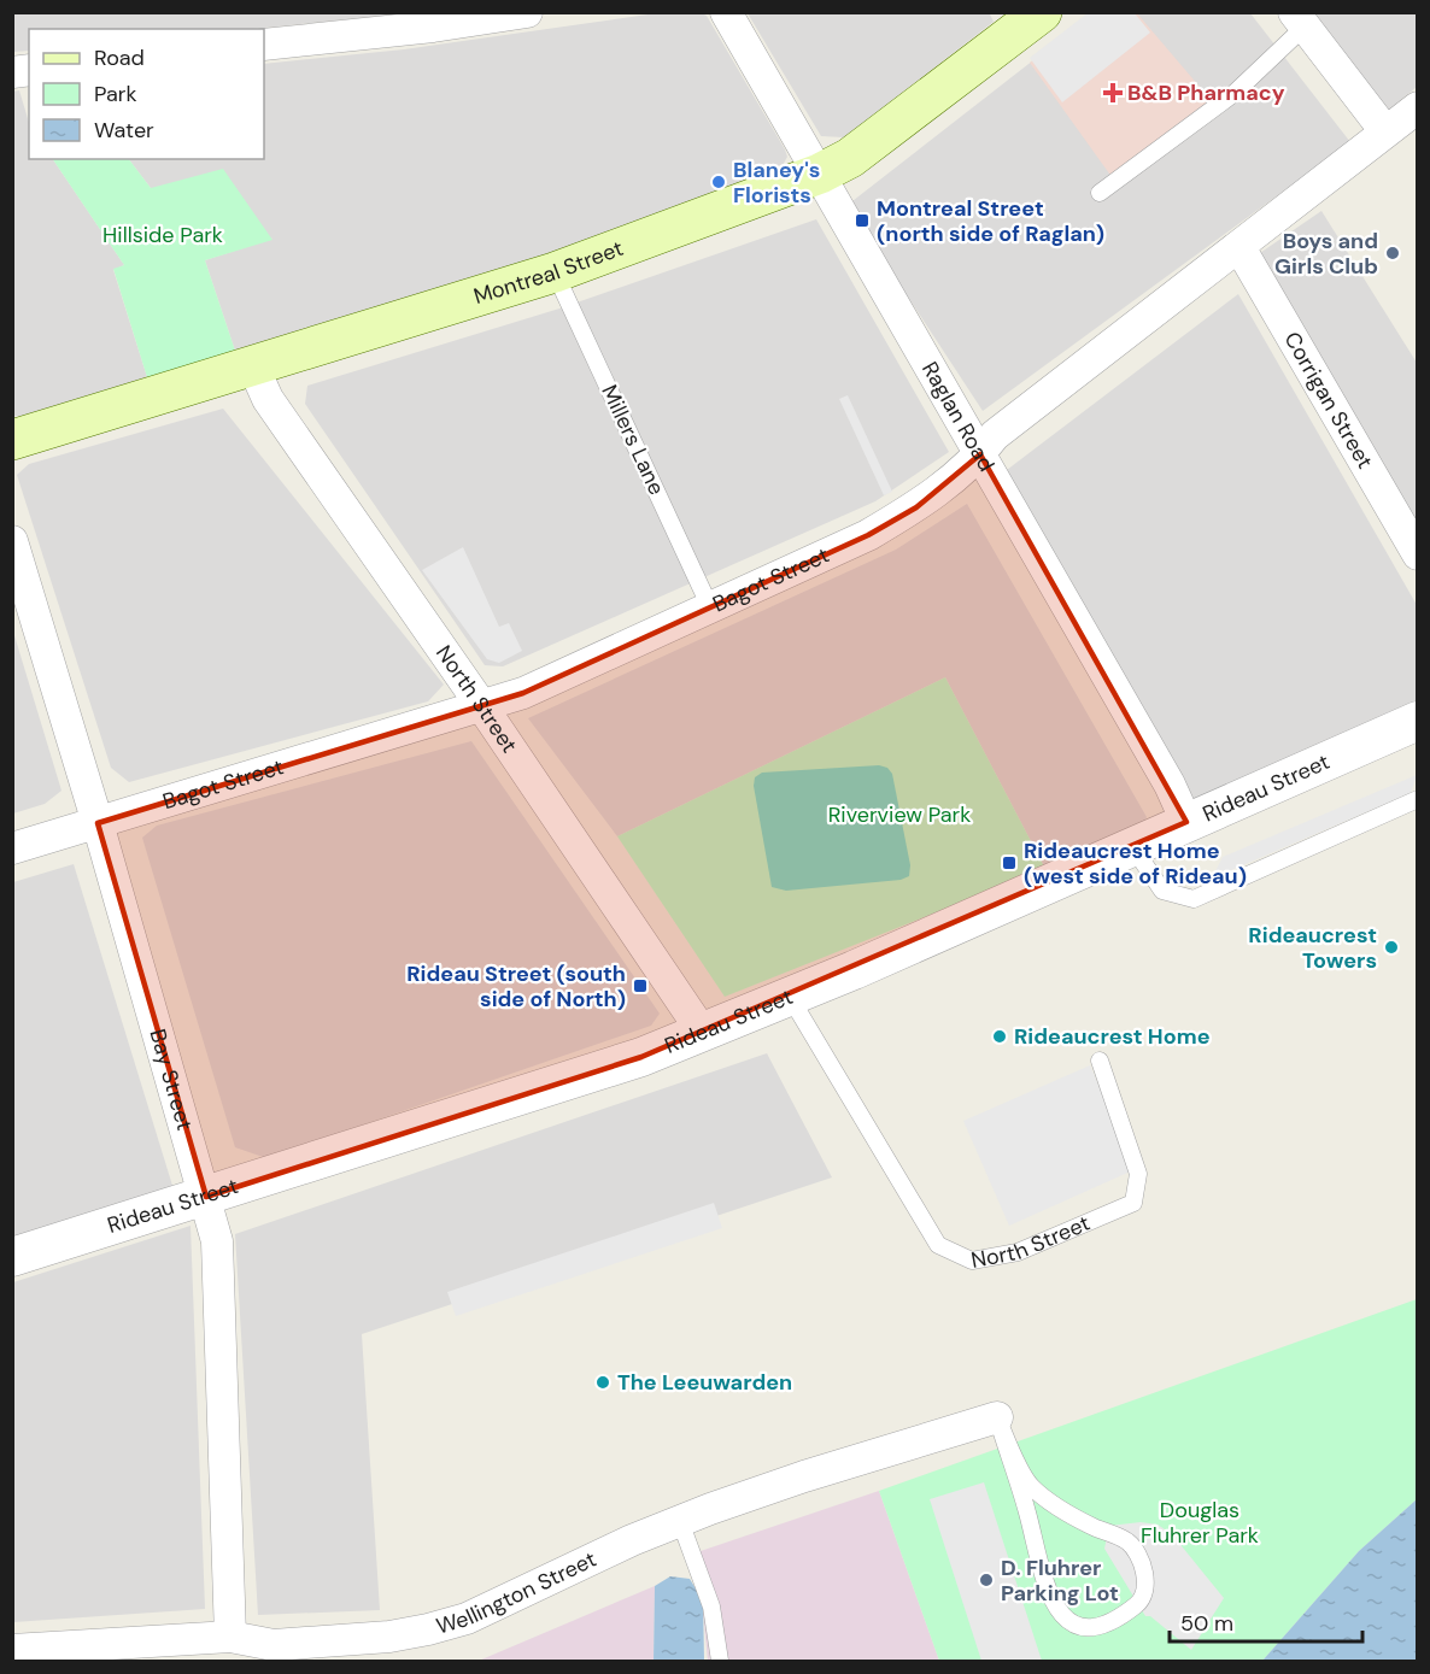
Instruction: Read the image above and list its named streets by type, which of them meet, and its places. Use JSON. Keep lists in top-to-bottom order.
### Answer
{
  "streets": {
    "main road": ["Montreal Street"],
    "street": [
      "Corrigan Street",
      "Raglan Road",
      "Bagot Street",
      "North Street",
      "Rideau Street",
      "Bay Street",
      "Wellington Street"
    ],
    "lane": ["Millers Lane"]
  },
  "crossings": [
    ["Montreal Street", "Raglan Road"],
    ["Montreal Street", "Millers Lane"],
    ["Montreal Street", "North Street"],
    ["Corrigan Street", "Bagot Street"],
    ["Raglan Road", "Bagot Street"],
    ["Raglan Road", "Rideau Street"],
    ["Millers Lane", "Bagot Street"],
    ["Bagot Street", "North Street"],
    ["Bagot Street", "Bay Street"],
    ["North Street", "Rideau Street"],
    ["Rideau Street", "Bay Street"],
    ["Bay Street", "Wellington Street"]
  ],
  "parks": ["Hillside Park", "Riverview Park", "Douglas Fluhrer Park"],
  "places": {
    "health": ["B&B Pharmacy"],
    "other": [
      "Blaney's Florists",
      "Boys and Girls Club",
      "Rideaucrest Towers",
      "Rideaucrest Home",
      "The Leeuwarden",
      "D. Fluhrer Parking Lot"
    ],
    "transit": ["Montreal Street (north side of Raglan)", "Rideaucrest Home (west side of Rideau)", "Rideau Street (south side of North)"]
  },
  "legend": ["Road", "Park", "Water"],
  "scale_bar": "50 m"
}
